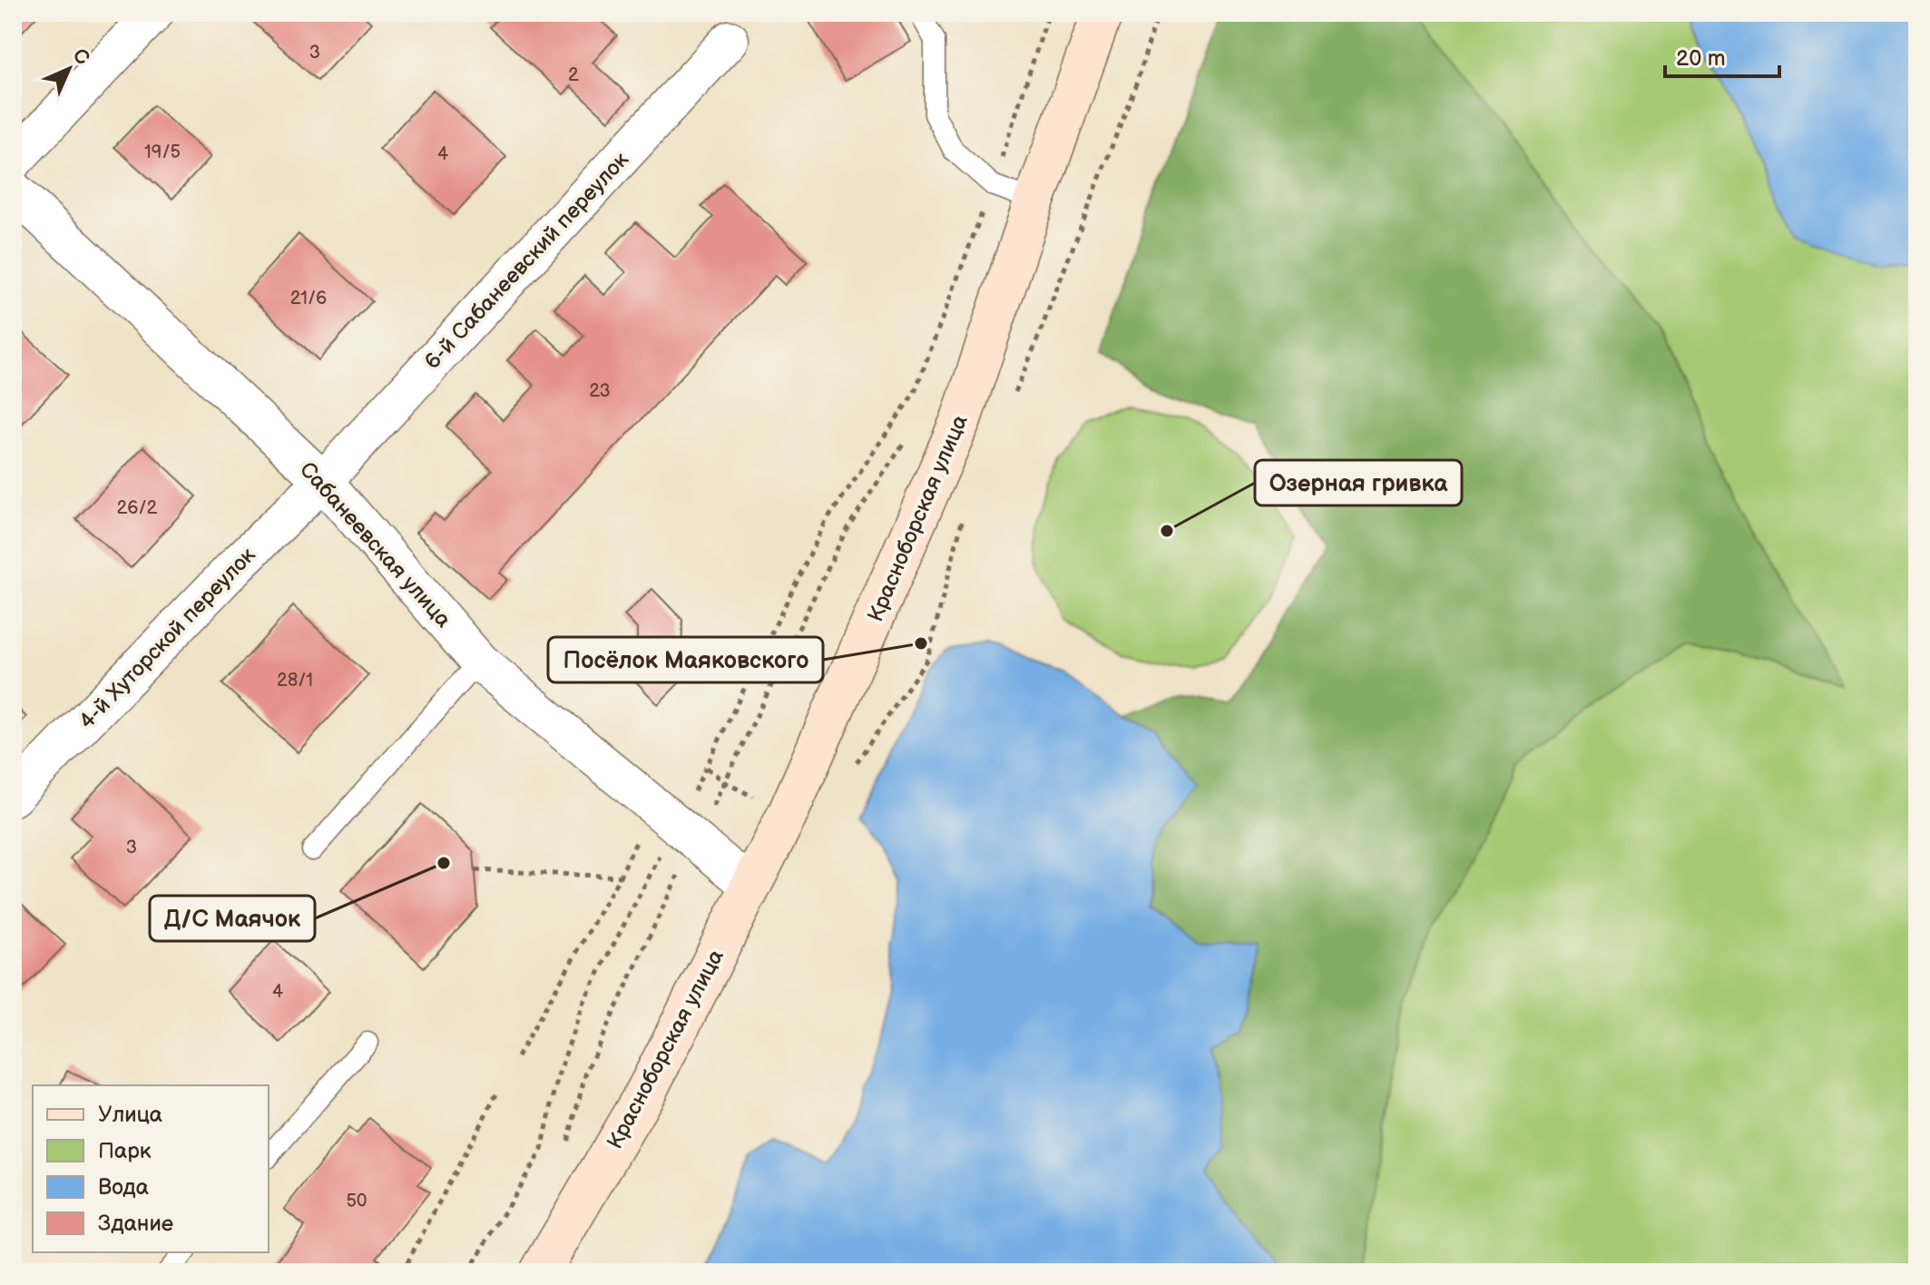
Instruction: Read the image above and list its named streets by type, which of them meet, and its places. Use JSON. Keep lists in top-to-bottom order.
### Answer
{
  "streets": {
    "street": [
      "6-й Сабанеевский переулок",
      "Красноборская улица",
      "Сабанеевская улица",
      "4-й Хуторской переулок"
    ]
  },
  "crossings": [
    ["6-й Сабанеевский переулок", "Сабанеевская улица"],
    ["6-й Сабанеевский переулок", "4-й Хуторской переулок"],
    ["Красноборская улица", "Сабанеевская улица"],
    ["Сабанеевская улица", "4-й Хуторской переулок"]
  ],
  "places": ["Озерная гривка", "Посёлок Маяковского", "Д/С Маячок"],
  "house_numbers": [
    "3",
    "2",
    "19/5",
    "4",
    "21/6",
    "23",
    "26/2",
    "28/1",
    "3",
    "4",
    "50"
  ],
  "legend": [
    "Улица",
    "Парк",
    "Вода",
    "Здание"
  ],
  "scale_bar": "20 m",
  "north": "top right"
}
